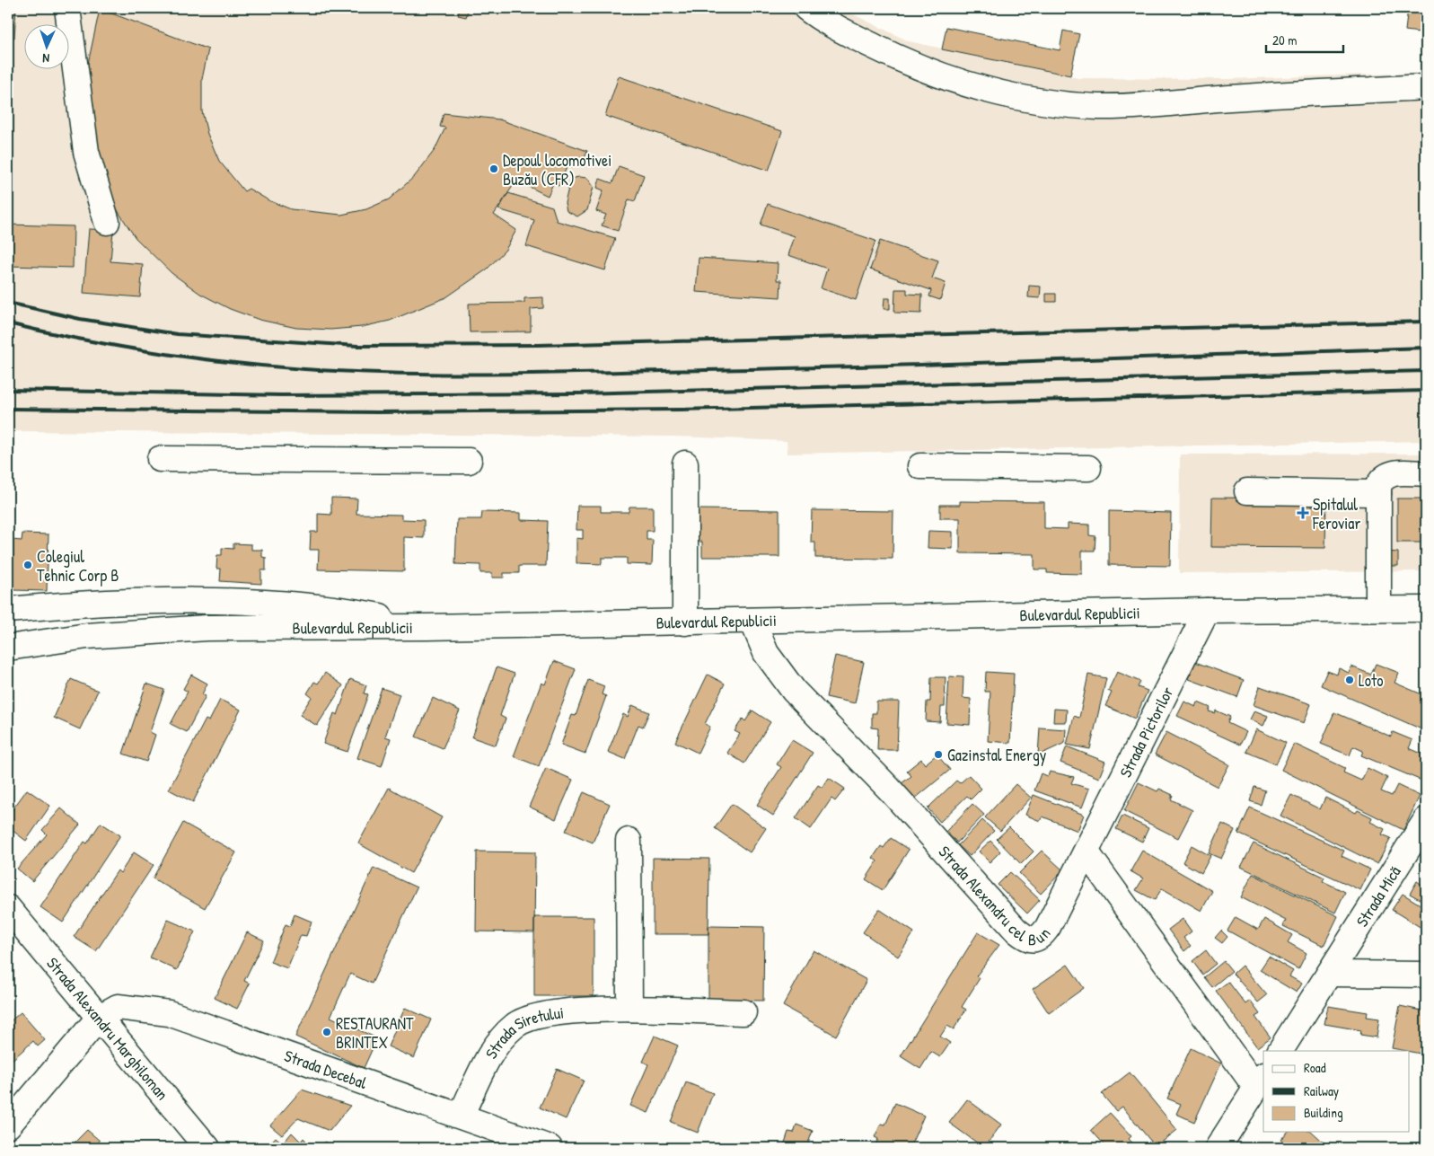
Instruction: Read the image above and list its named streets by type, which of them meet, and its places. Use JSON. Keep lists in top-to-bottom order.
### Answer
{
  "streets": {
    "street": [
      "Bulevardul Republicii",
      "Strada Pictorilor",
      "Strada Alexandru cel Bun",
      "Strada Mică",
      "Strada Alexandru Marghiloman",
      "Strada Siretului",
      "Strada Decebal"
    ]
  },
  "crossings": [
    ["Bulevardul Republicii", "Strada Pictorilor"],
    ["Bulevardul Republicii", "Strada Alexandru cel Bun"],
    ["Strada Pictorilor", "Strada Alexandru cel Bun"],
    ["Strada Alexandru Marghiloman", "Strada Decebal"],
    ["Strada Siretului", "Strada Decebal"]
  ],
  "places": {
    "other": [
      "Depoul locomotivei Buzău (CFR)",
      "Colegiul Tehnic Corp B",
      "Loto",
      "Gazinstal Energy",
      "RESTAURANT BRINTEX"
    ],
    "health": ["Spitalul Feroviar"]
  },
  "legend": ["Road", "Railway", "Building"],
  "scale_bar": "20 m",
  "north": "bottom"
}
